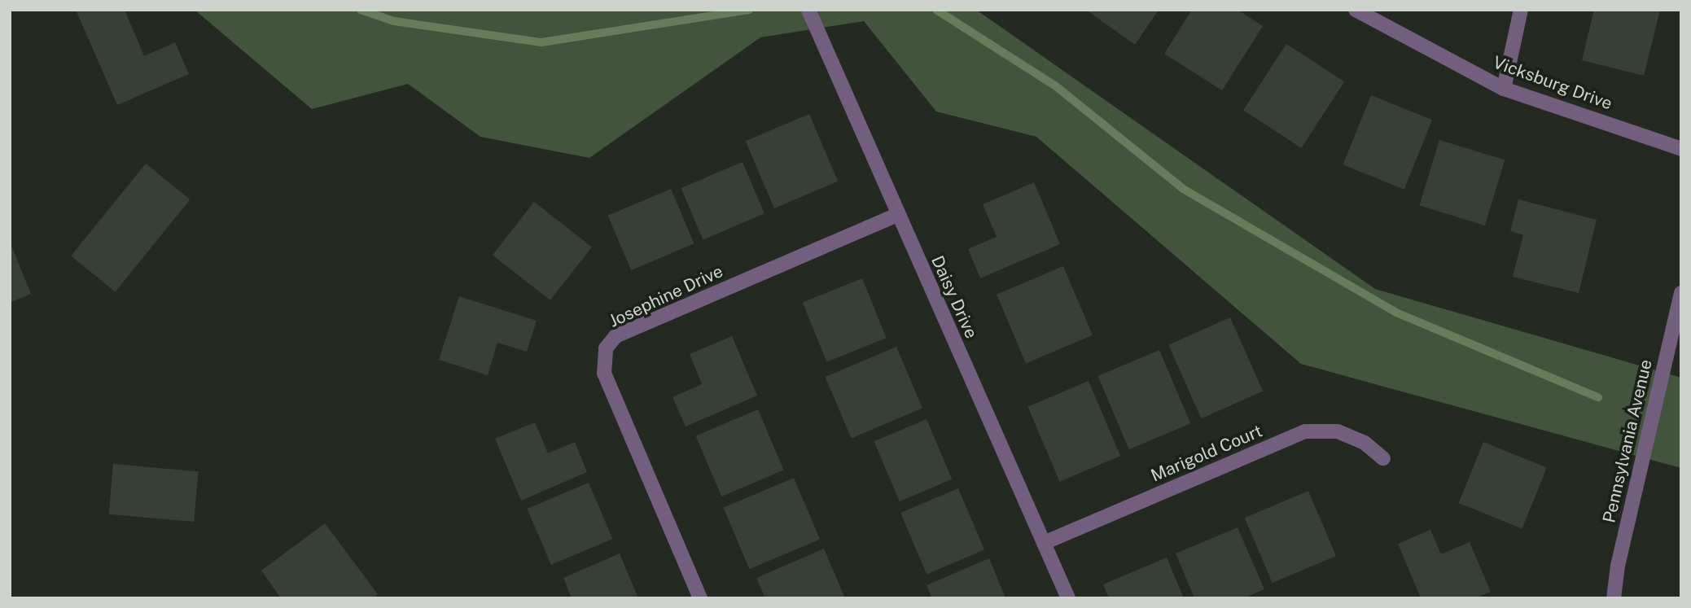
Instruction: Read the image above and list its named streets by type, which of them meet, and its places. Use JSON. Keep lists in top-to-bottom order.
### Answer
{
  "streets": {
    "street": [
      "Vicksburg Drive",
      "Josephine Drive",
      "Daisy Drive",
      "Pennsylvania Avenue",
      "Marigold Court"
    ]
  },
  "crossings": [
    ["Josephine Drive", "Daisy Drive"],
    ["Daisy Drive", "Marigold Court"]
  ]
}
